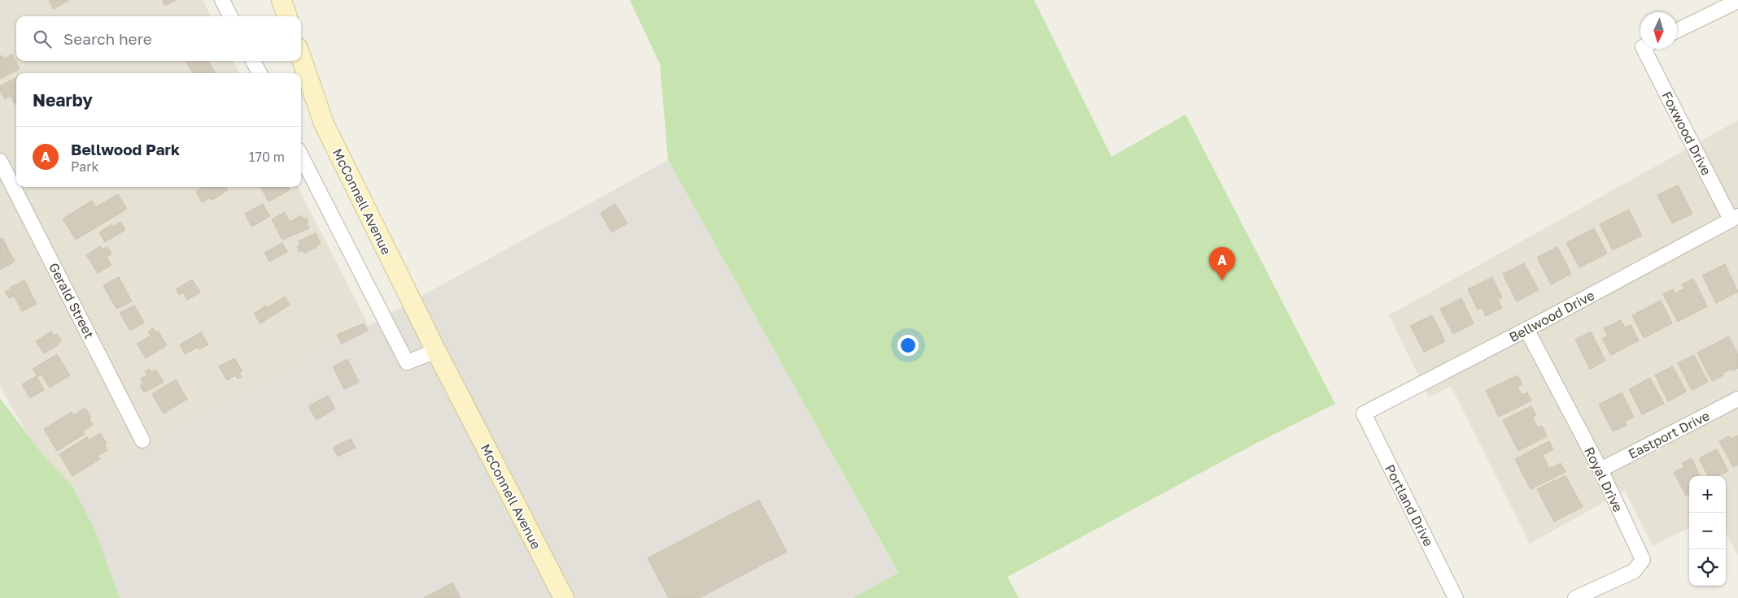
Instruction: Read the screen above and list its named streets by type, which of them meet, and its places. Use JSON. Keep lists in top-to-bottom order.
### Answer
{
  "streets": {
    "main road": ["McConnell Avenue"],
    "street": [
      "Foxwood Drive",
      "Gerald Street",
      "Bellwood Drive",
      "Eastport Drive",
      "Royal Drive",
      "Portland Drive"
    ]
  },
  "crossings": [
    ["Foxwood Drive", "Bellwood Drive"],
    ["Bellwood Drive", "Royal Drive"],
    ["Bellwood Drive", "Portland Drive"],
    ["Eastport Drive", "Royal Drive"]
  ],
  "north": "bottom",
  "page": {
    "search": "Search here",
    "heading": "Nearby",
    "list": [
      {
        "mark": "A",
        "name": "Bellwood Park",
        "note": "Park",
        "value": "170 m"
      }
    ],
    "pins": "A",
    "map_buttons": ["+", "−"]
  }
}
